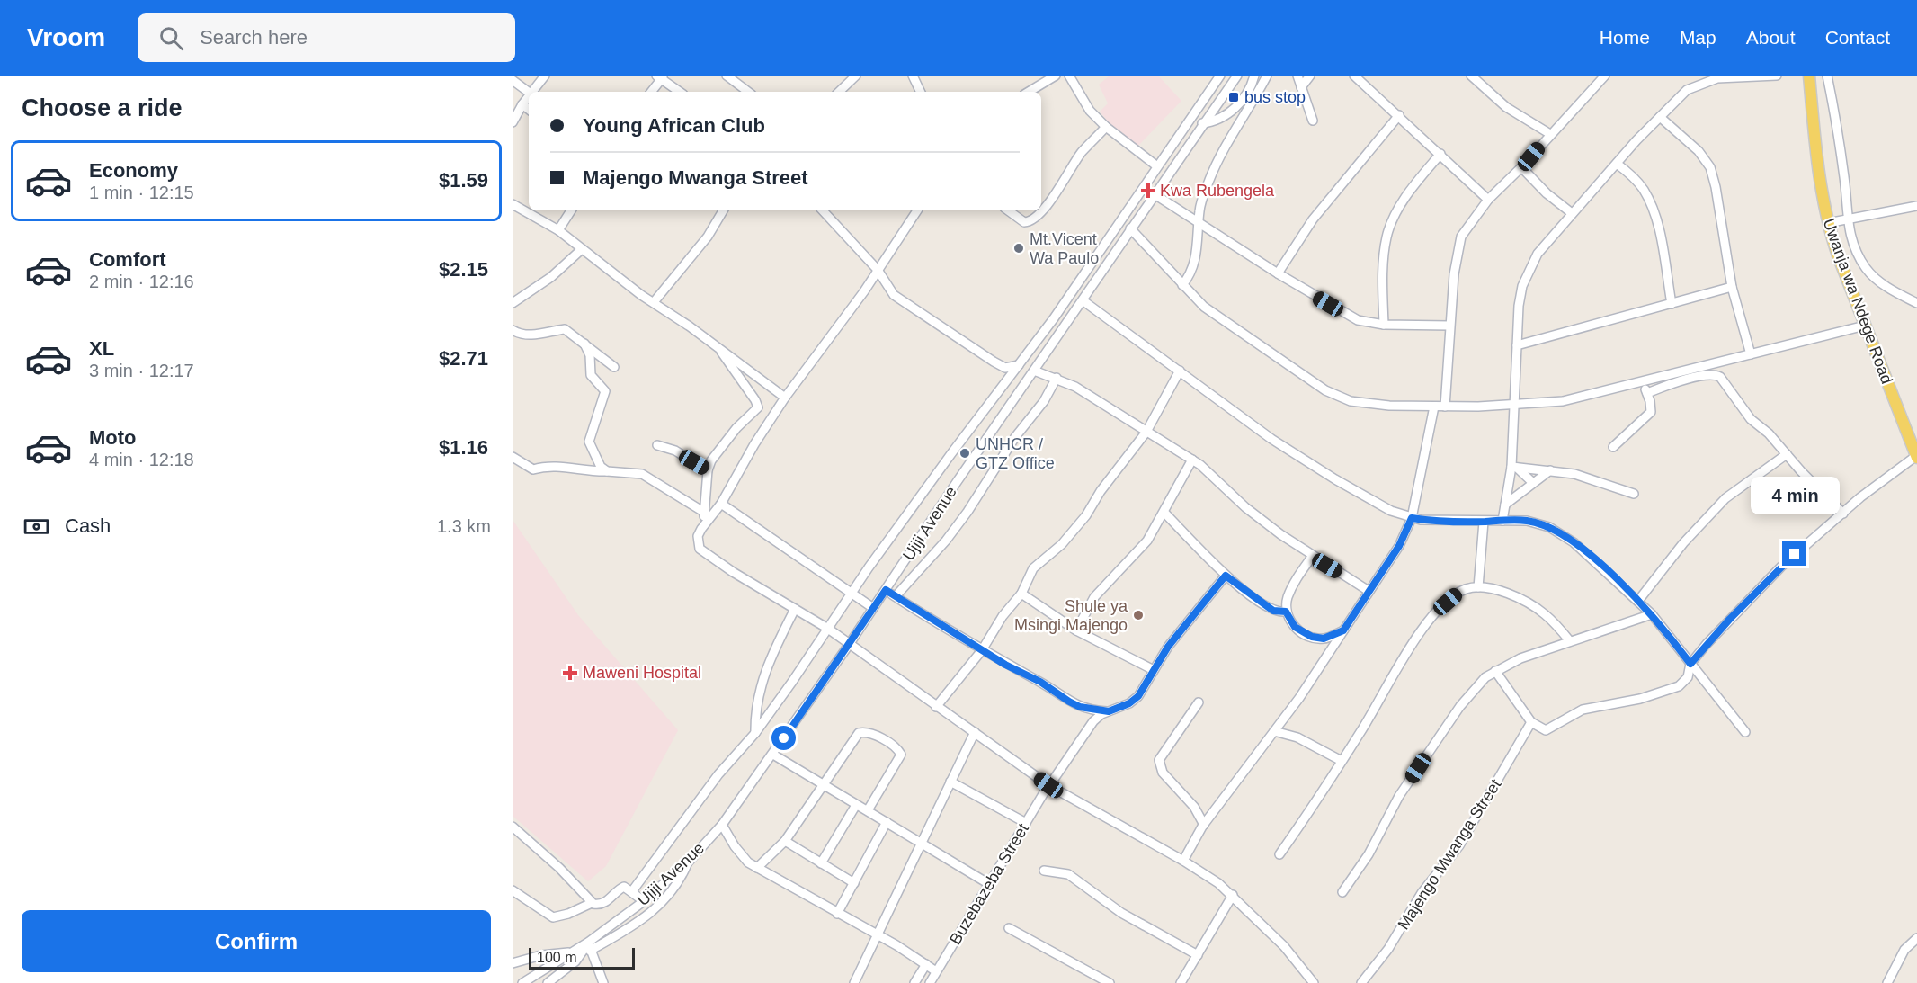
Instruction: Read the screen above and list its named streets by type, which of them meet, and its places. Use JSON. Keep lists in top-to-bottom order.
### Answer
{
  "streets": {
    "main road": ["Uwanja wa Ndege Road"],
    "street": ["Ujiji Avenue", "Majengo Mwanga Street", "Buzebazeba Street"]
  },
  "places": {
    "transit": ["bus stop"],
    "health": ["Kwa Rubengela", "Maweni Hospital"],
    "other": ["Mt.Vicent Wa Paulo", "UNHCR / GTZ Office", "Shule ya Msingi Majengo"]
  },
  "scale_bar": "100 m",
  "page": {
    "header": "Vroom",
    "search": "Search here",
    "nav": [
      "Home",
      "Map",
      "About",
      "Contact"
    ],
    "heading": "Choose a ride",
    "banner": ["Young African Club", "Majengo Mwanga Street"],
    "list": [
      {
        "name": "Economy",
        "note": "1 min · 12:15",
        "value": "$1.59"
      },
      {
        "name": "Comfort",
        "note": "2 min · 12:16",
        "value": "$2.15"
      },
      {
        "name": "XL",
        "note": "3 min · 12:17",
        "value": "$2.71"
      },
      {
        "name": "Moto",
        "note": "4 min · 12:18",
        "value": "$1.16"
      }
    ],
    "bubble": "4 min",
    "pay": ["Cash", "1.3 km"],
    "buttons": "Confirm",
    "scale": "100 m"
  }
}
